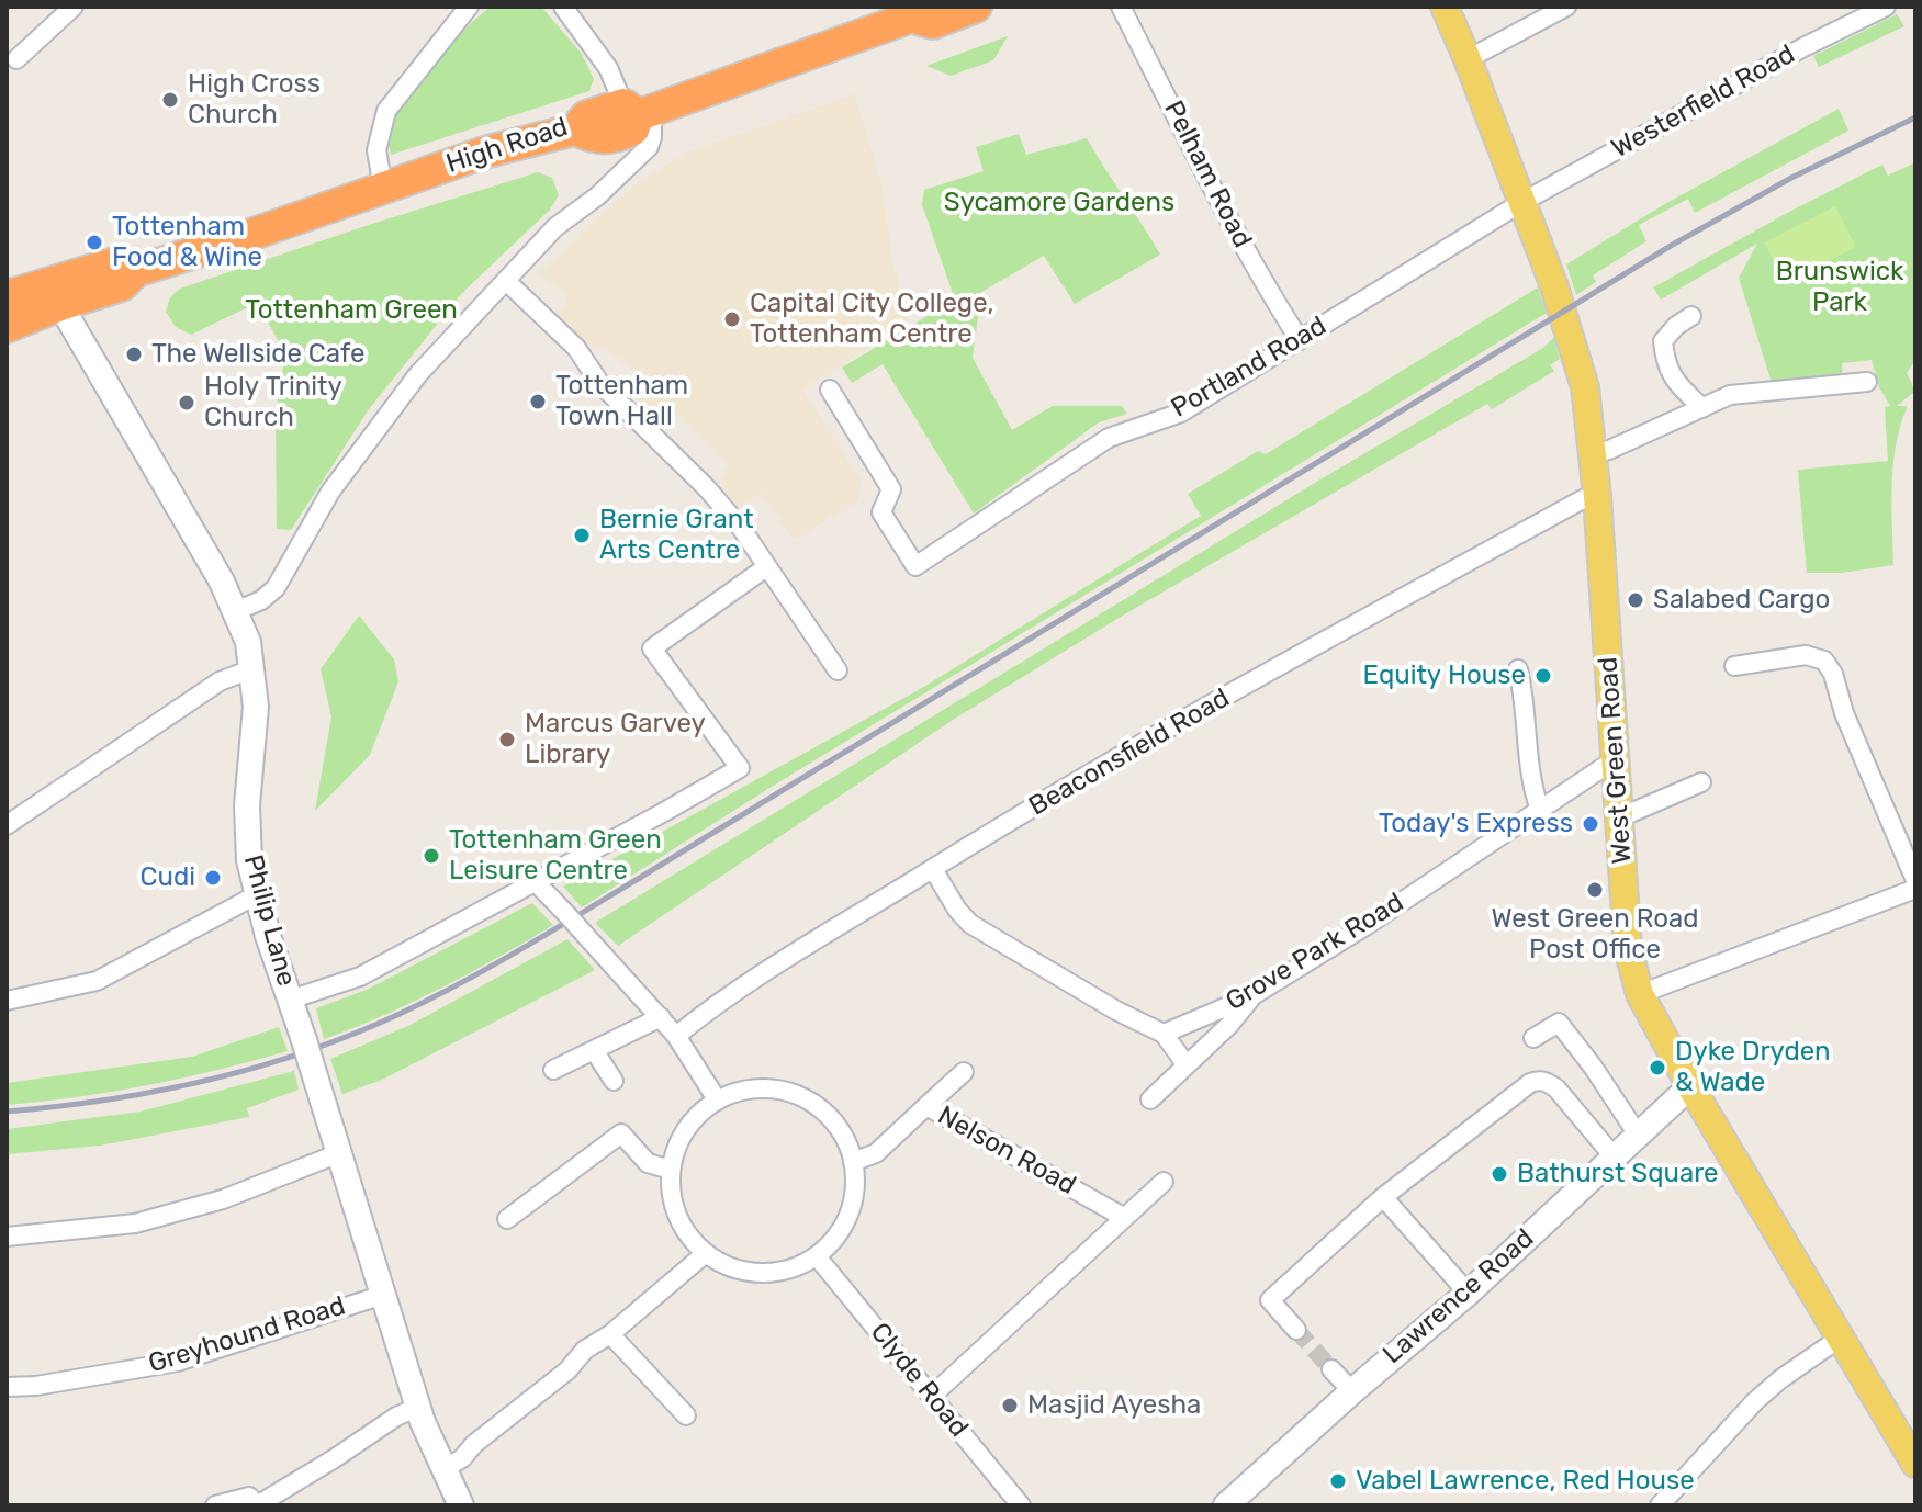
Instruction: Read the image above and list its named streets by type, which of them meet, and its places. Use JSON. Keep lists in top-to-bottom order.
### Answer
{
  "streets": {
    "highway": ["High Road"],
    "main road": ["West Green Road", "Philip Lane", "Lawrence Road"],
    "street": [
      "Westerfield Road",
      "Pelham Road",
      "Portland Road",
      "Beaconsfield Road",
      "Grove Park Road",
      "Nelson Road",
      "Greyhound Road",
      "Clyde Road"
    ]
  },
  "crossings": [
    ["Westerfield Road", "Portland Road"],
    ["Westerfield Road", "West Green Road"],
    ["High Road", "Philip Lane"],
    ["Pelham Road", "Portland Road"],
    ["Portland Road", "West Green Road"],
    ["Beaconsfield Road", "West Green Road"],
    ["West Green Road", "Grove Park Road"],
    ["West Green Road", "Lawrence Road"],
    ["Philip Lane", "Greyhound Road"],
    ["Nelson Road", "Clyde Road"]
  ],
  "parks": ["Sycamore Gardens", "Brunswick Park", "Tottenham Green"],
  "places": [
    "High Cross Church",
    "Tottenham Food & Wine",
    "Capital City College, Tottenham Centre",
    "The Wellside Cafe",
    "Tottenham Town Hall",
    "Holy Trinity Church",
    "Bernie Grant Arts Centre",
    "Salabed Cargo",
    "Equity House",
    "Marcus Garvey Library",
    "Today's Express",
    "Tottenham Green Leisure Centre",
    "Cudi",
    "West Green Road Post Office",
    "Dyke Dryden & Wade",
    "Bathurst Square",
    "Masjid Ayesha",
    "Vabel Lawrence, Red House"
  ]
}
